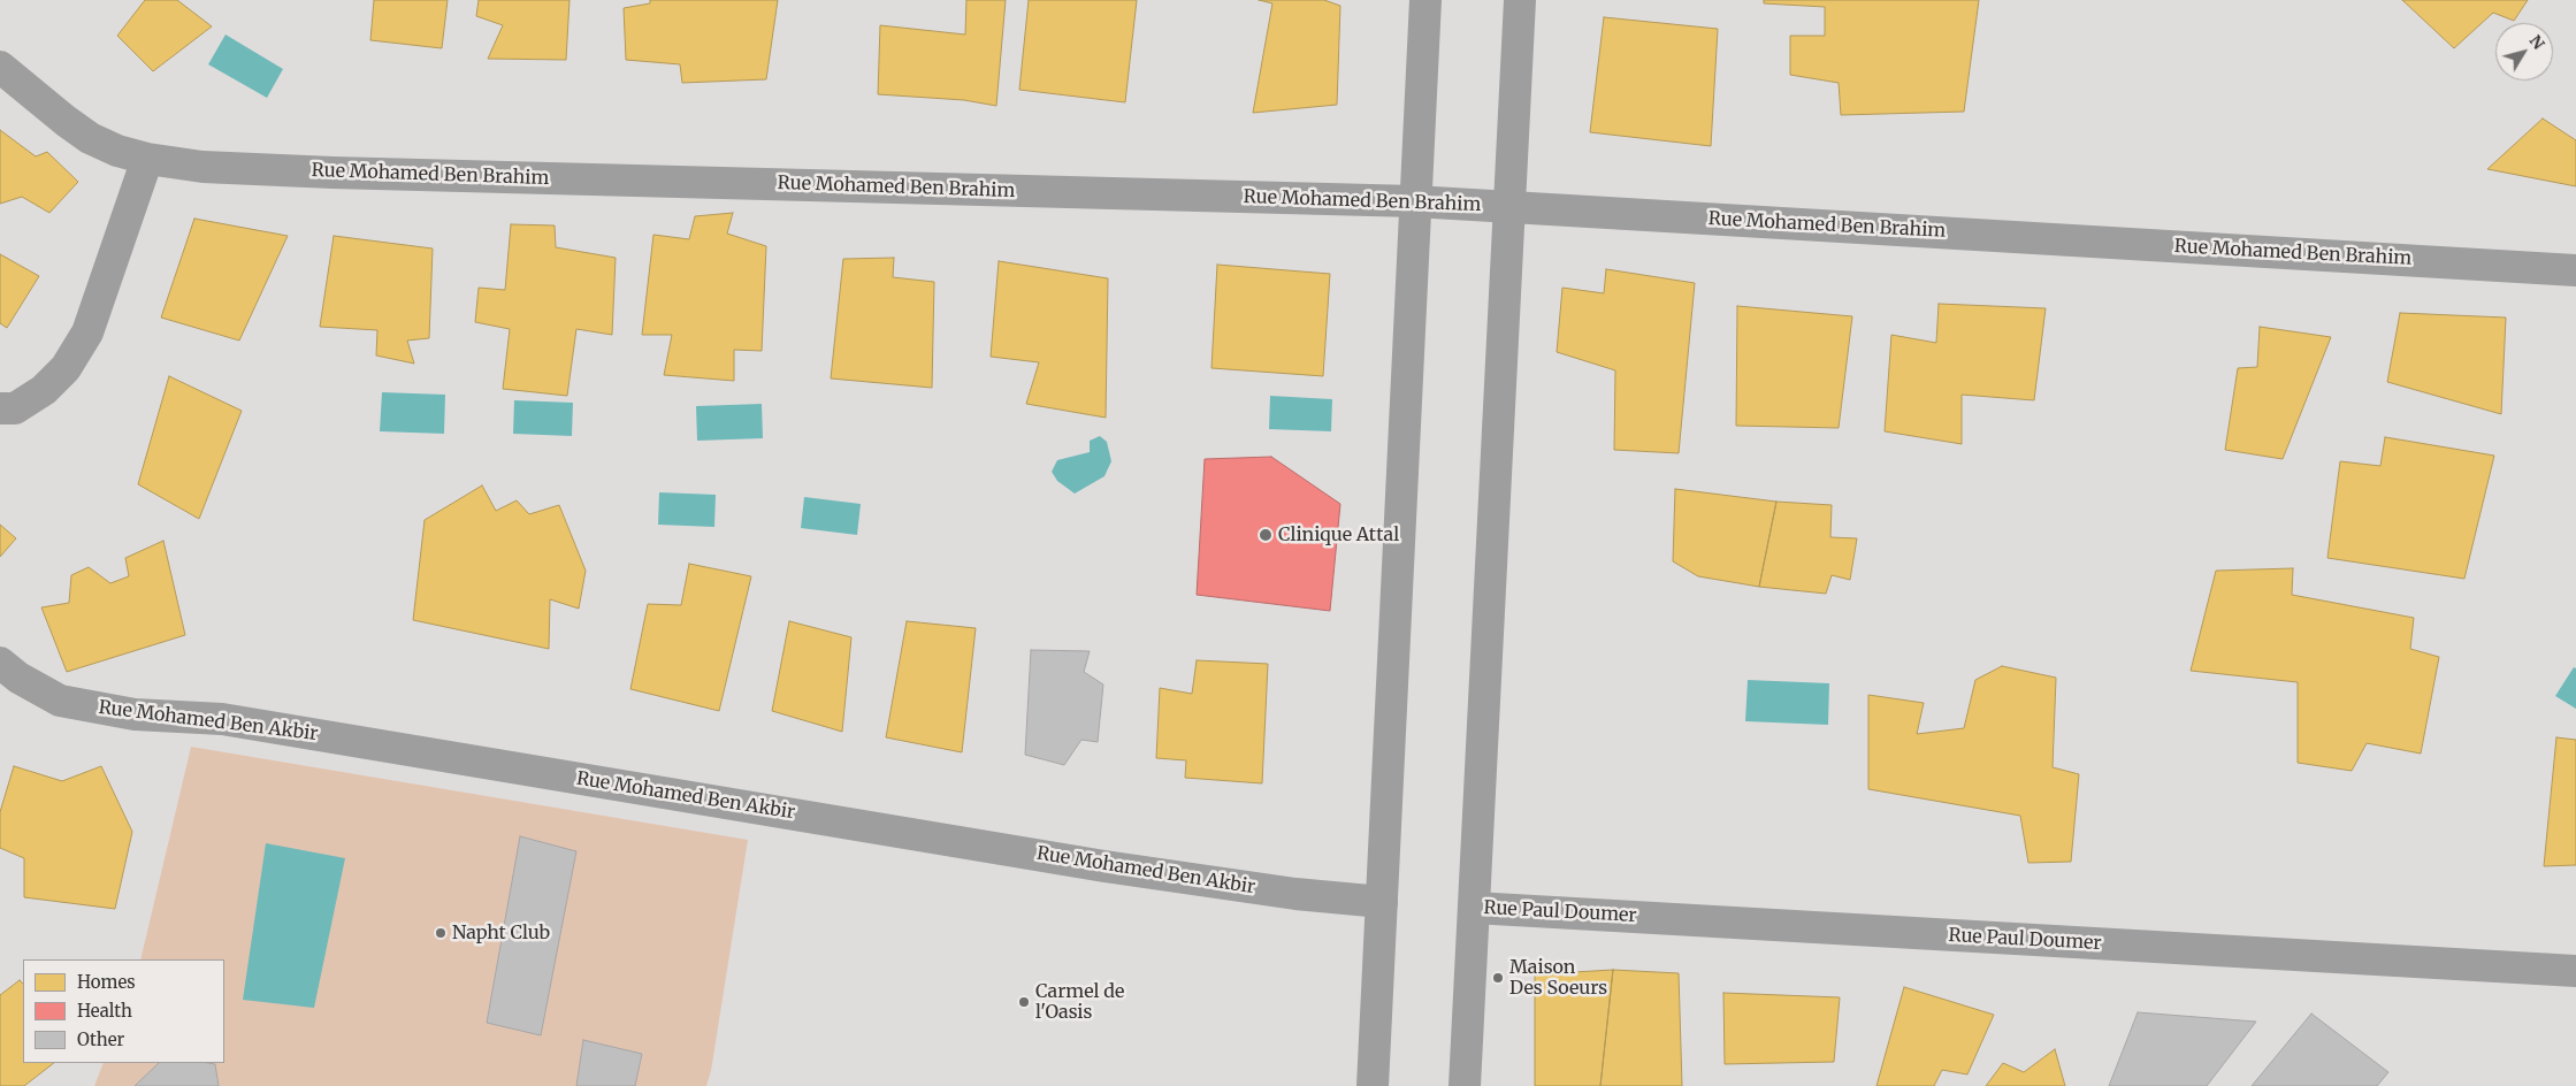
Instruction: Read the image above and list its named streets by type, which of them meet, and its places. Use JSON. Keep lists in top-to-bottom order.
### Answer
{
  "streets": {
    "street": ["Rue Mohamed Ben Brahim", "Rue Mohamed Ben Akbir", "Rue Paul Doumer"]
  },
  "places": [
    "Clinique Attal",
    "Napht Club",
    "Maison Des Soeurs",
    "Carmel de l'Oasis"
  ],
  "legend": ["Homes", "Health", "Other"],
  "north": "top right"
}
